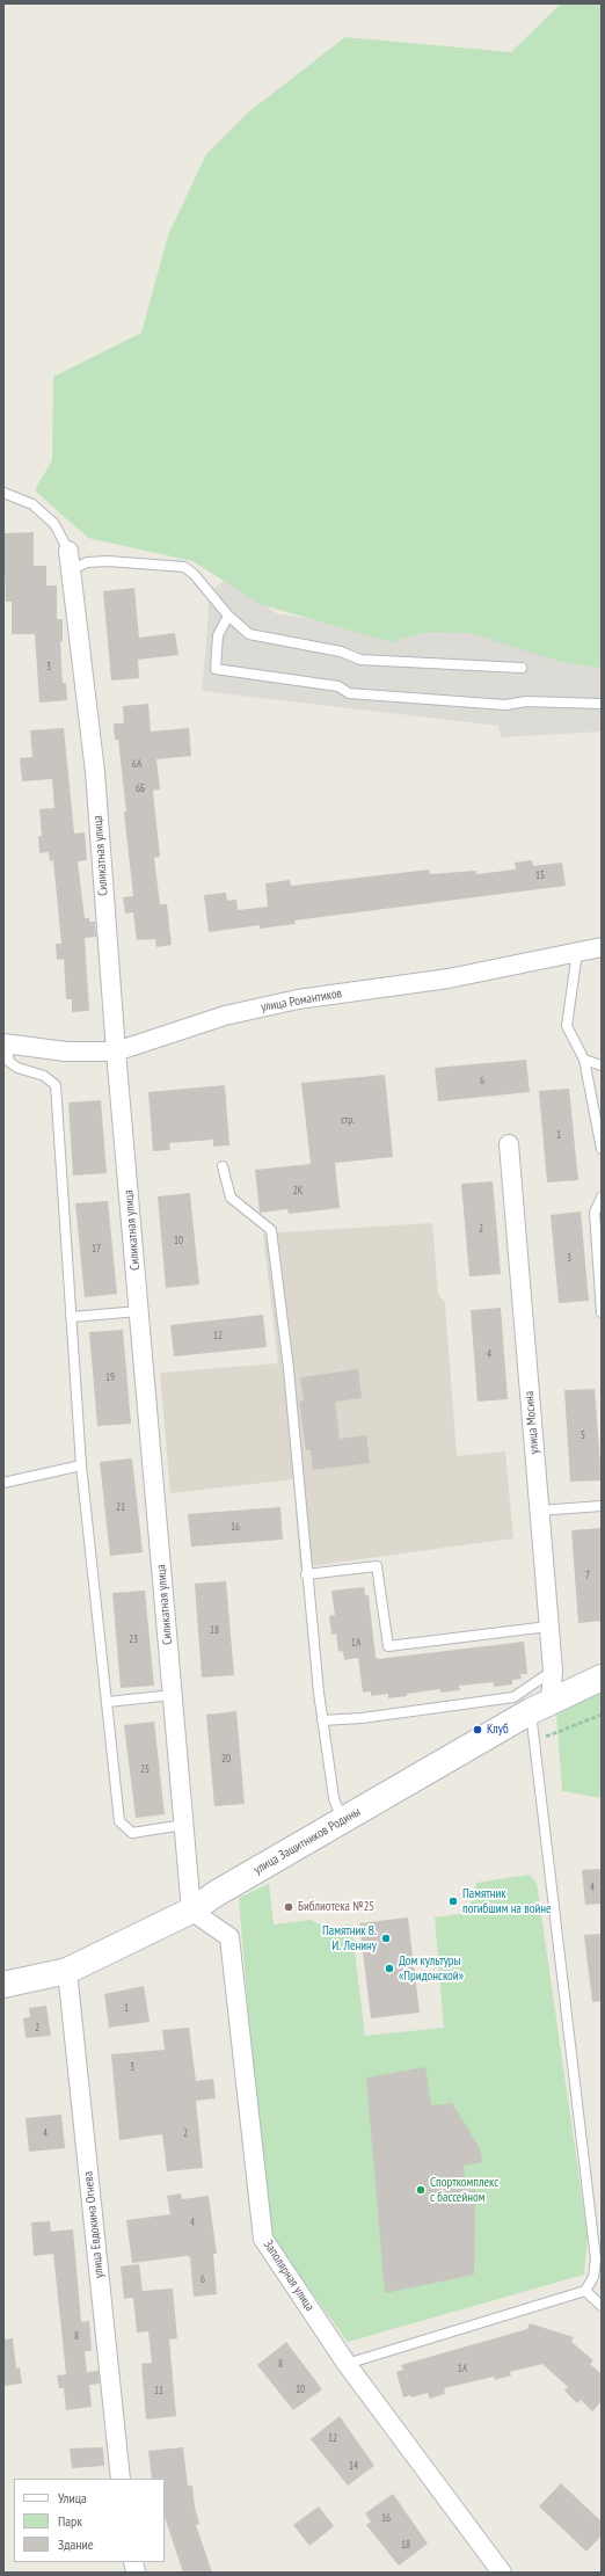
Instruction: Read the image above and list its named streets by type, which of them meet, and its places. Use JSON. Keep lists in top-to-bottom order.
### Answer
{
  "streets": {
    "street": [
      "Силикатная улица",
      "улица Романтиков",
      "улица Мосина",
      "улица Защитников Родины",
      "улица Евдокима Огнева",
      "Заполярная улица"
    ]
  },
  "crossings": [
    ["Силикатная улица", "улица Романтиков"],
    ["Силикатная улица", "улица Защитников Родины"],
    ["Силикатная улица", "Заполярная улица"],
    ["улица Мосина", "улица Защитников Родины"],
    ["улица Защитников Родины", "улица Евдокима Огнева"],
    ["улица Защитников Родины", "Заполярная улица"]
  ],
  "places": [
    "Клуб",
    "Памятник погибшим на войне",
    "Библиотека №25",
    "Памятник В. И. Ленину",
    "Дом культуры «Придонской»",
    "Спорткомплекс с бассейном"
  ],
  "house_numbers": [
    "3",
    "6А",
    "6Б",
    "15",
    "6",
    "стр.",
    "1",
    "2К",
    "2",
    "10",
    "17",
    "3",
    "12",
    "4",
    "19",
    "5",
    "21",
    "16",
    "7",
    "18",
    "23",
    "1А",
    "20",
    "25",
    "4",
    "1",
    "2",
    "3",
    "4",
    "2",
    "4",
    "6",
    "8",
    "8",
    "1А",
    "10",
    "11",
    "12",
    "14",
    "16",
    "18"
  ],
  "legend": ["Улица", "Парк", "Здание"]
}
